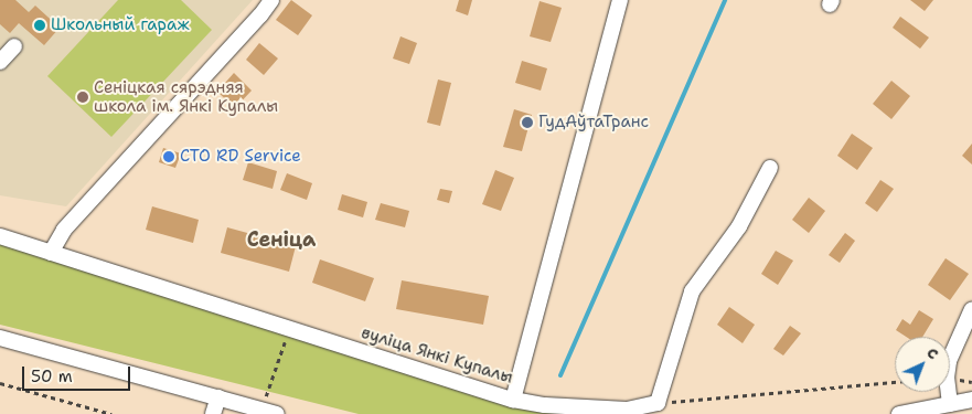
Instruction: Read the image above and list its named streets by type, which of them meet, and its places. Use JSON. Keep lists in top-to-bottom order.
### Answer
{
  "streets": {
    "street": ["вуліца Янкі Купалы"]
  },
  "districts": ["Сеніца"],
  "places": [
    "Школьный гараж",
    "Сеніцкая сярэдняя школа ім. Янкі Купалы",
    "ГудАўтаТранс",
    "СТО RD Service"
  ],
  "scale_bar": "50 m",
  "north": "top right"
}
